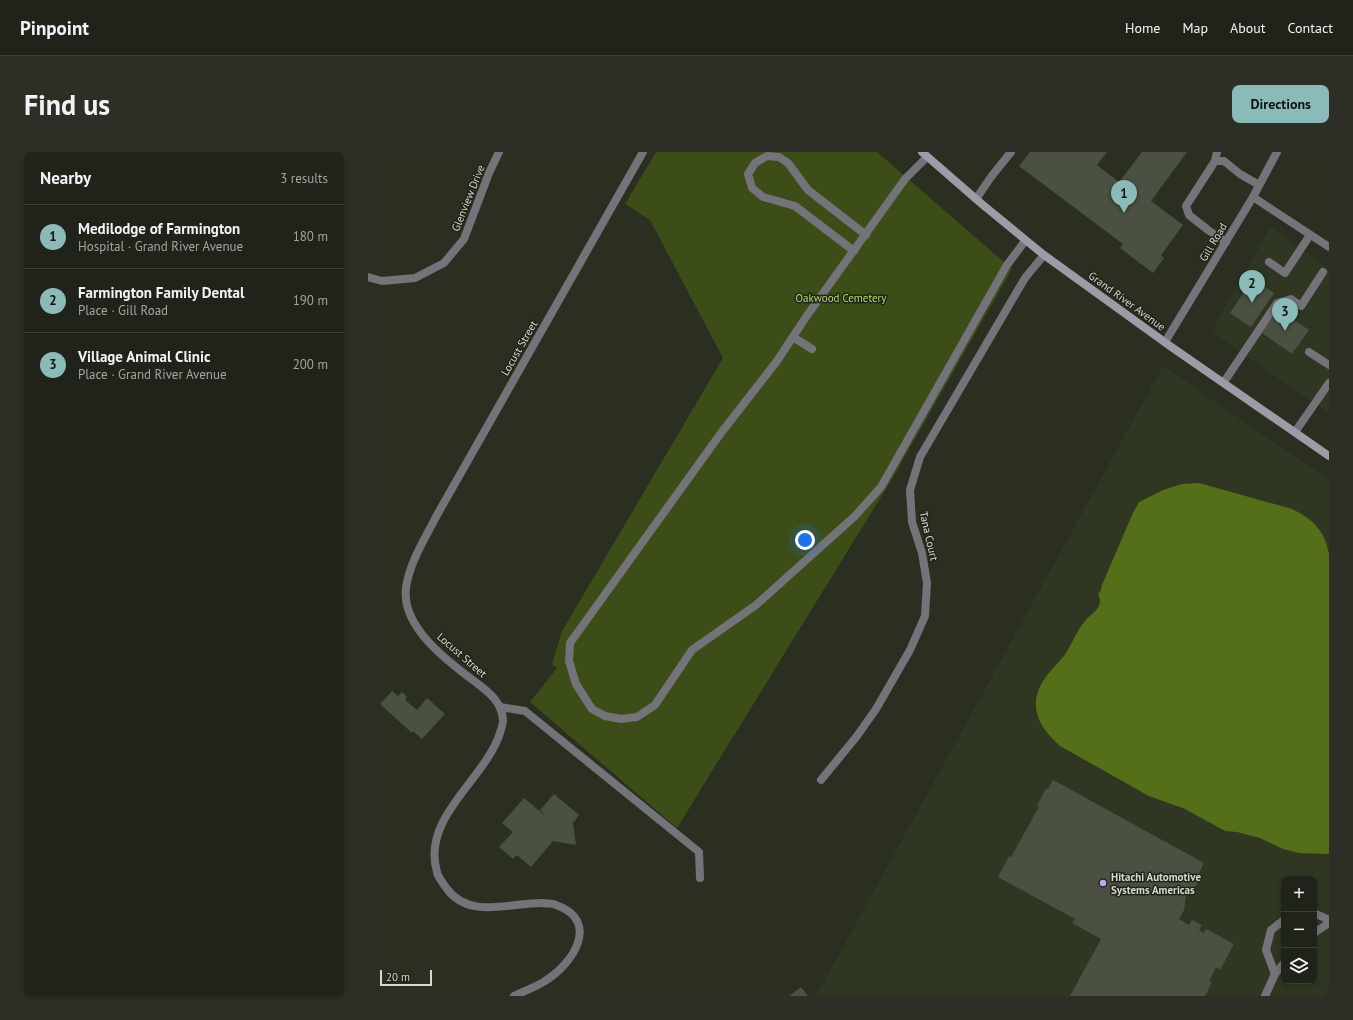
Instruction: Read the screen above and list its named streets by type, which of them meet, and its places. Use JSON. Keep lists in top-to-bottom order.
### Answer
{
  "streets": {
    "main road": ["Grand River Avenue"],
    "street": [
      "Glenview Drive",
      "Gill Road",
      "Locust Street",
      "Tana Court"
    ]
  },
  "crossings": [
    ["Gill Road", "Grand River Avenue"],
    ["Grand River Avenue", "Tana Court"]
  ],
  "parks": ["Oakwood Cemetery"],
  "places": ["Hitachi Automotive Systems Americas"],
  "scale_bar": "20 m",
  "page": {
    "header": "Pinpoint",
    "nav": [
      "Home",
      "Map",
      "About",
      "Contact"
    ],
    "buttons": "Directions",
    "title": "Find us",
    "heading": ["Nearby", "3 results"],
    "pins": ["1", "2", "3"],
    "list": [
      {
        "mark": "1",
        "name": "Medilodge of Farmington",
        "note": "Hospital · Grand River Avenue",
        "value": "180 m"
      },
      {
        "mark": "2",
        "name": "Farmington Family Dental",
        "note": "Place · Gill Road",
        "value": "190 m"
      },
      {
        "mark": "3",
        "name": "Village Animal Clinic",
        "note": "Place · Grand River Avenue",
        "value": "200 m"
      }
    ],
    "map_buttons": ["+", "−"],
    "scale": "20 m"
  }
}
